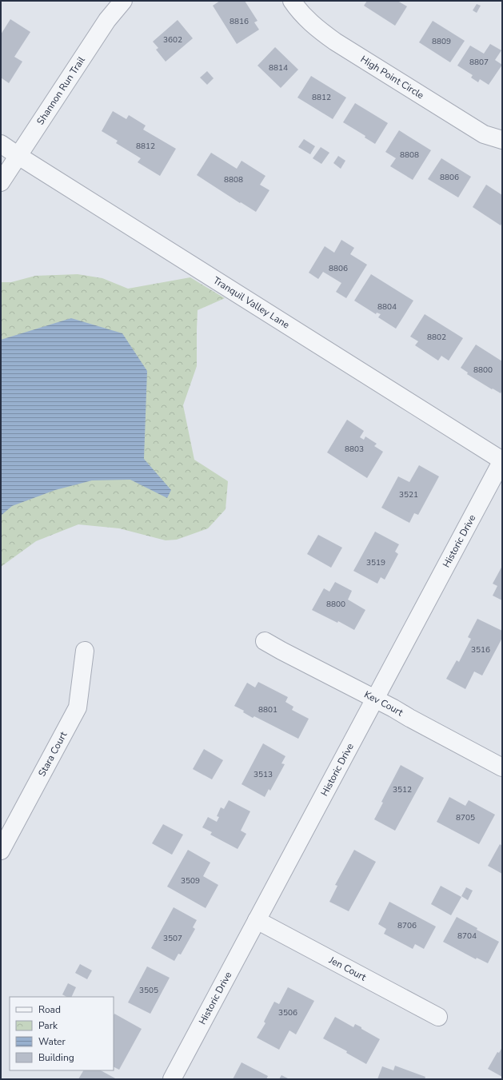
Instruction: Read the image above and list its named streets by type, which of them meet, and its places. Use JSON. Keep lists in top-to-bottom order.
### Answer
{
  "streets": {
    "street": [
      "High Point Circle",
      "Shannon Run Trail",
      "Tranquil Valley Lane",
      "Historic Drive",
      "Kev Court",
      "Stara Court",
      "Jen Court"
    ]
  },
  "crossings": [
    ["Shannon Run Trail", "Tranquil Valley Lane"],
    ["Tranquil Valley Lane", "Historic Drive"],
    ["Historic Drive", "Kev Court"],
    ["Historic Drive", "Jen Court"]
  ],
  "house_numbers": [
    "8816",
    "3602",
    "8809",
    "8807",
    "8814",
    "8812",
    "8812",
    "8808",
    "8806",
    "8808",
    "8806",
    "8804",
    "8802",
    "8800",
    "8803",
    "3521",
    "3519",
    "8800",
    "3516",
    "8801",
    "3513",
    "3512",
    "8705",
    "3509",
    "8706",
    "8704",
    "3507",
    "3505",
    "3506"
  ],
  "legend": [
    "Road",
    "Park",
    "Water",
    "Building"
  ]
}
